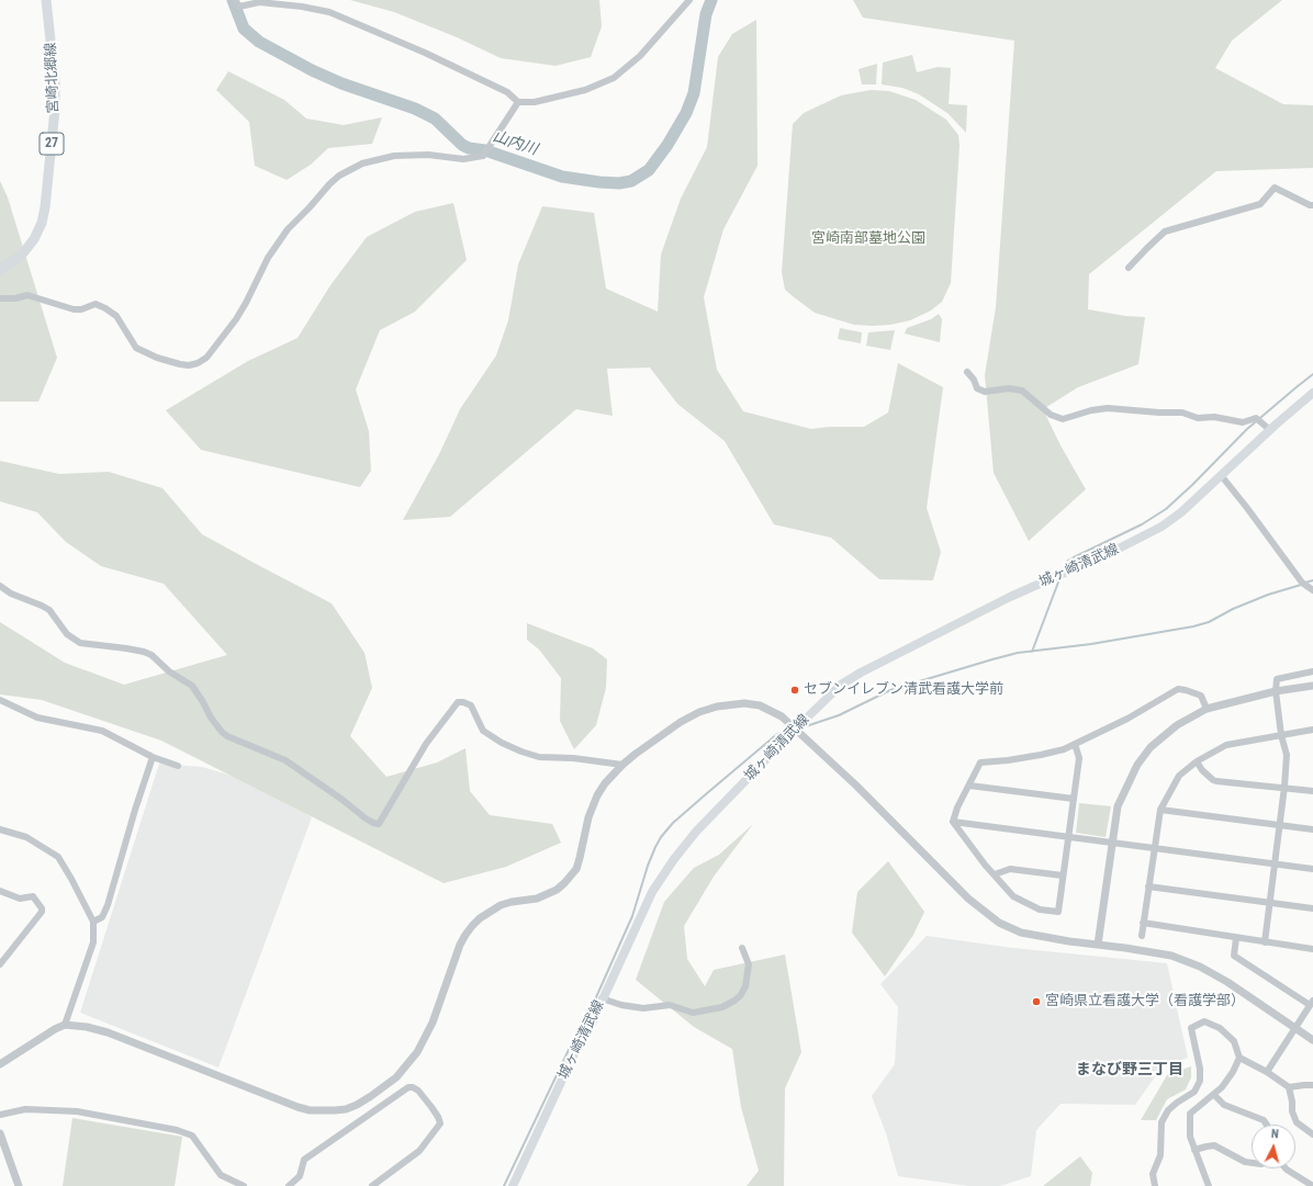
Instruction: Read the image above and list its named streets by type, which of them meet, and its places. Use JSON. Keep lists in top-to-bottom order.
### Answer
{
  "streets": {
    "main road": ["宮崎北郷線", "27", "城ヶ崎清武線"]
  },
  "districts": ["まなび野三丁目"],
  "water": ["山内川"],
  "parks": ["宮崎南部墓地公園"],
  "places": ["セブンイレブン清武看護大学前", "宮崎県立看護大学（看護学部）"],
  "north": "top"
}
